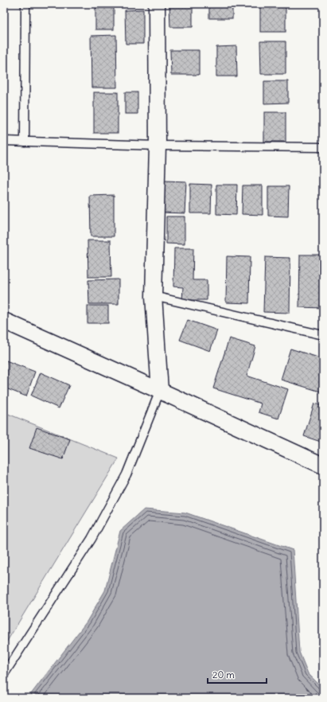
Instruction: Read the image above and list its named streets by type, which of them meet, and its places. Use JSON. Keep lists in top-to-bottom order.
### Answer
{
  "scale_bar": "20 m"
}
